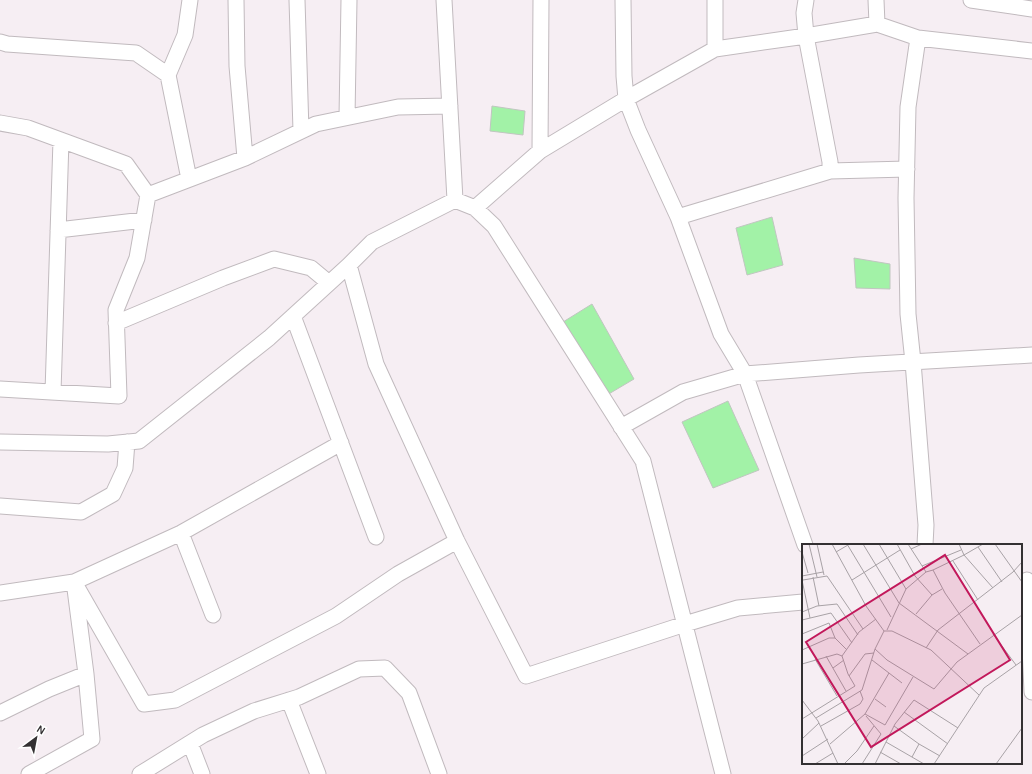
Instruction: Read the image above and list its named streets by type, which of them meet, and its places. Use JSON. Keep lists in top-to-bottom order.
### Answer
{
  "north": "top right"
}
